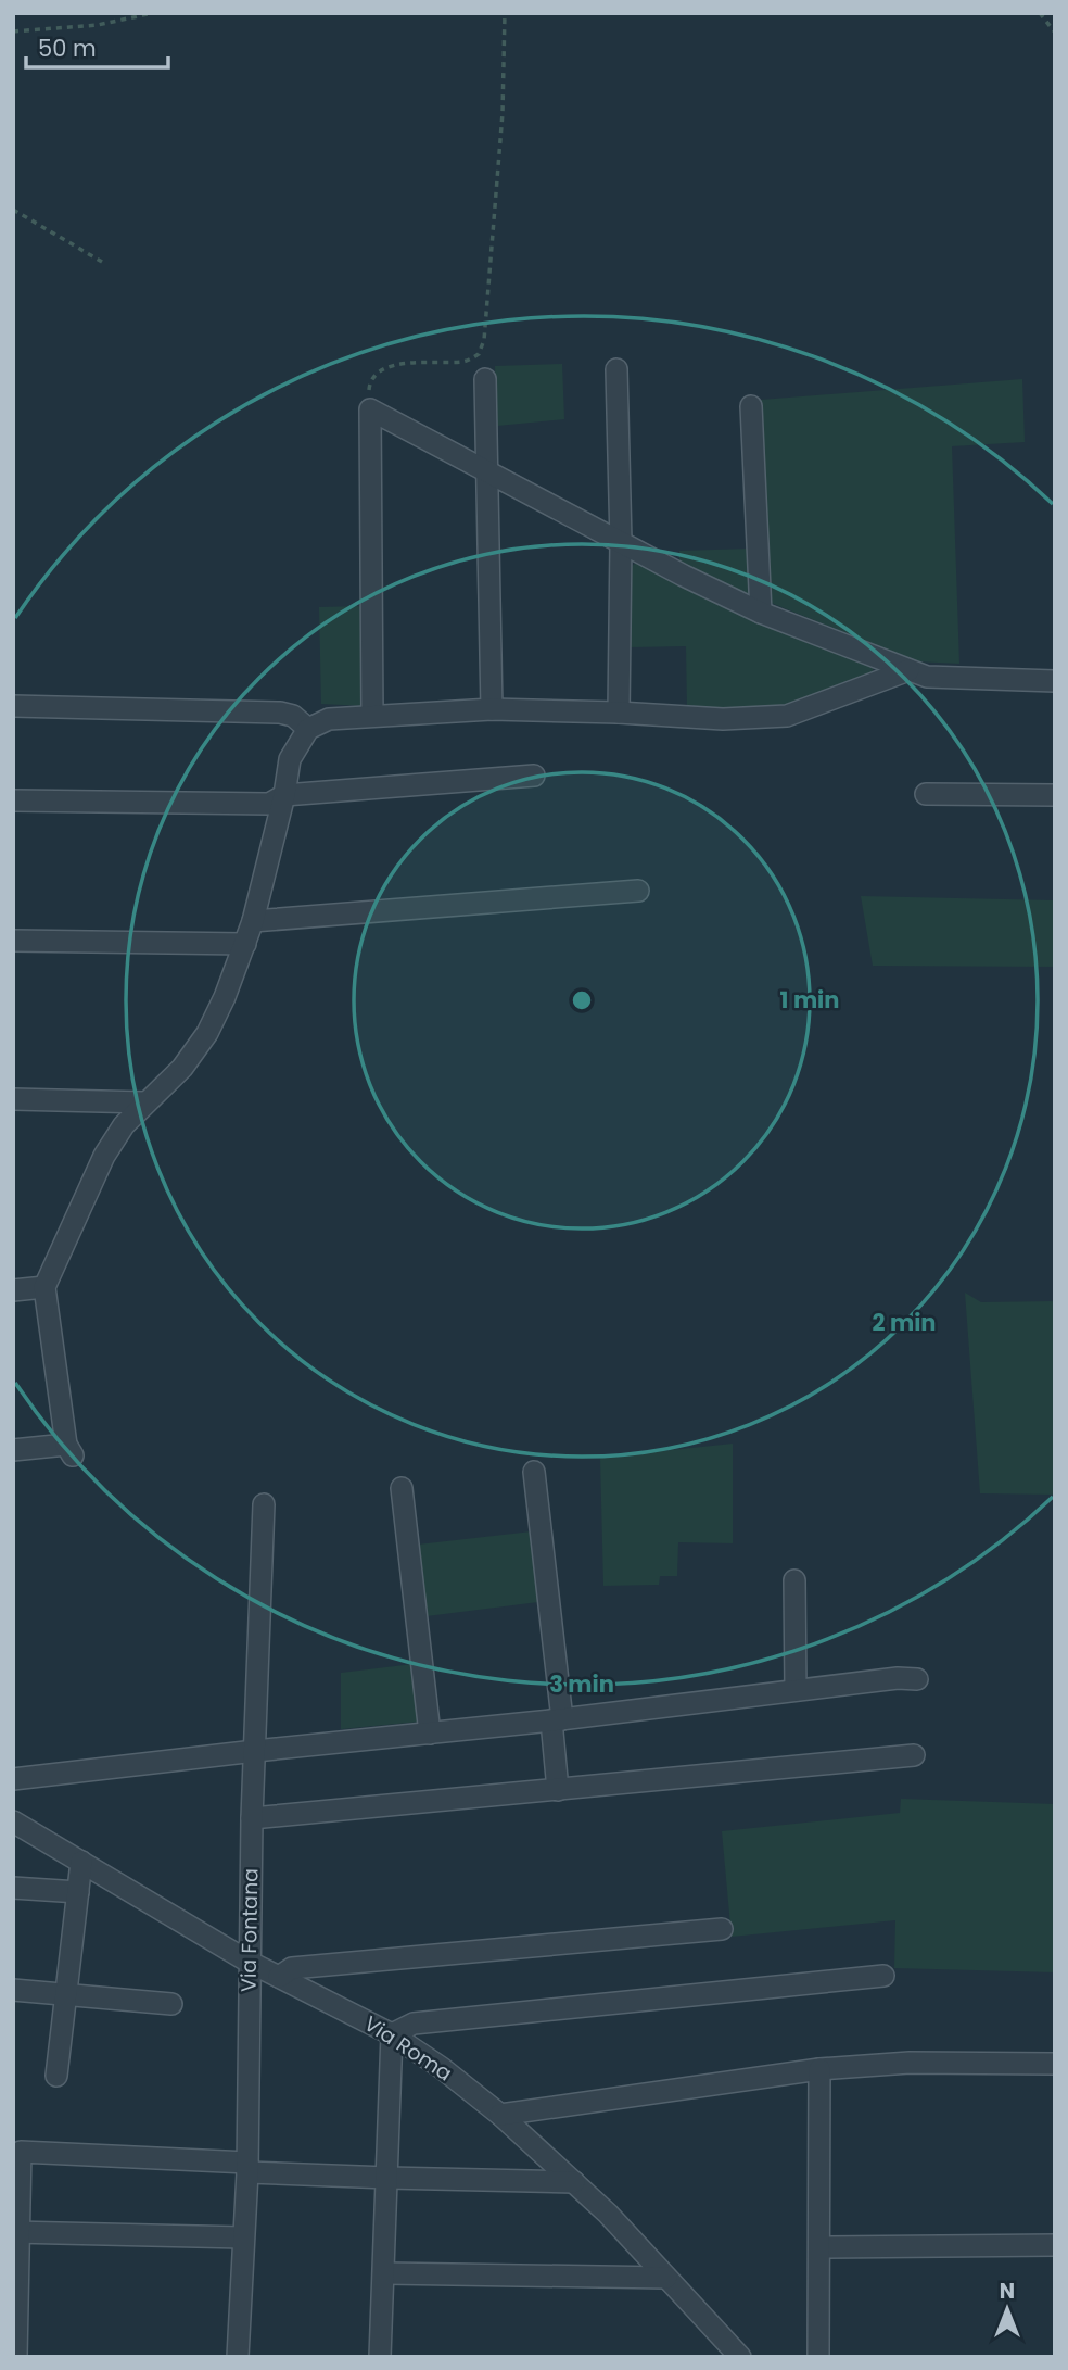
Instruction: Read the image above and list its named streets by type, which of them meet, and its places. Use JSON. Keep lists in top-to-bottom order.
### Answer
{
  "streets": {
    "street": ["Via Fontana", "Via Roma"]
  },
  "crossings": [
    ["Via Fontana", "Via Roma"]
  ],
  "scale_bar": "50 m",
  "north": "top",
  "rings": ["1 min", "2 min", "3 min"]
}
